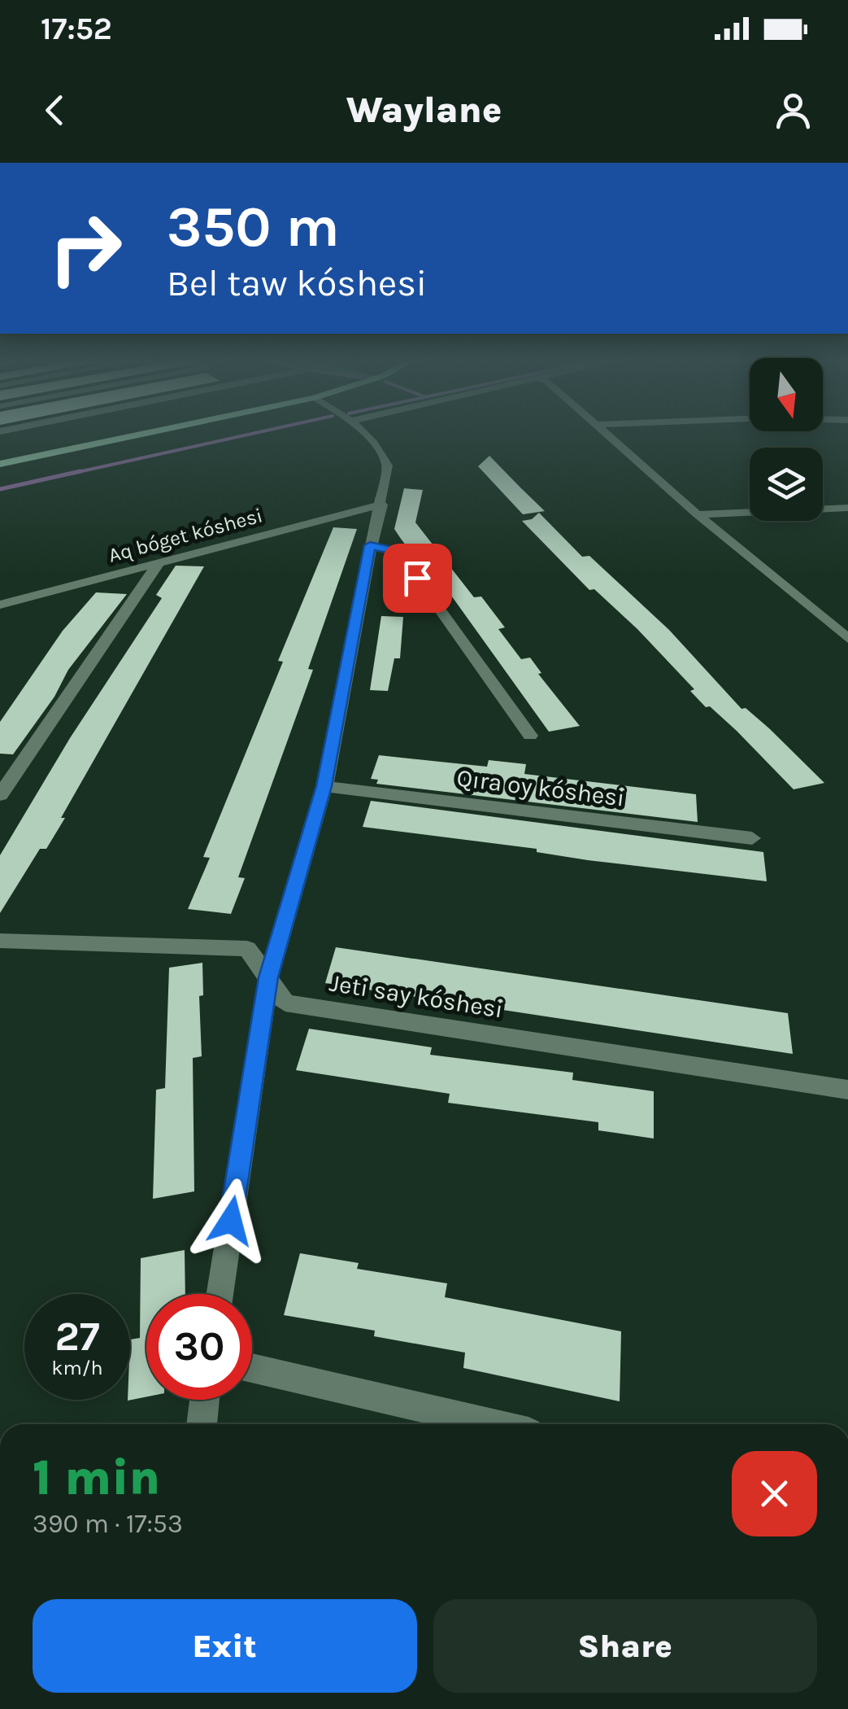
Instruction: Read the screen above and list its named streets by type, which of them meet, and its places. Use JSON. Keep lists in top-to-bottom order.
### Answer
{
  "streets": {
    "street": ["Aq bóget kóshesi", "Qıra oy kóshesi", "Jeti say kóshesi"]
  },
  "north": "bottom",
  "page": {
    "status": "17:52",
    "header": "Waylane",
    "turn": ["350 m", "Bel taw kóshesi"],
    "speed": "27 km/h",
    "limit": "30",
    "heading": ["1 min", "390 m · 17:53"],
    "buttons": ["Exit", "Share"]
  }
}
